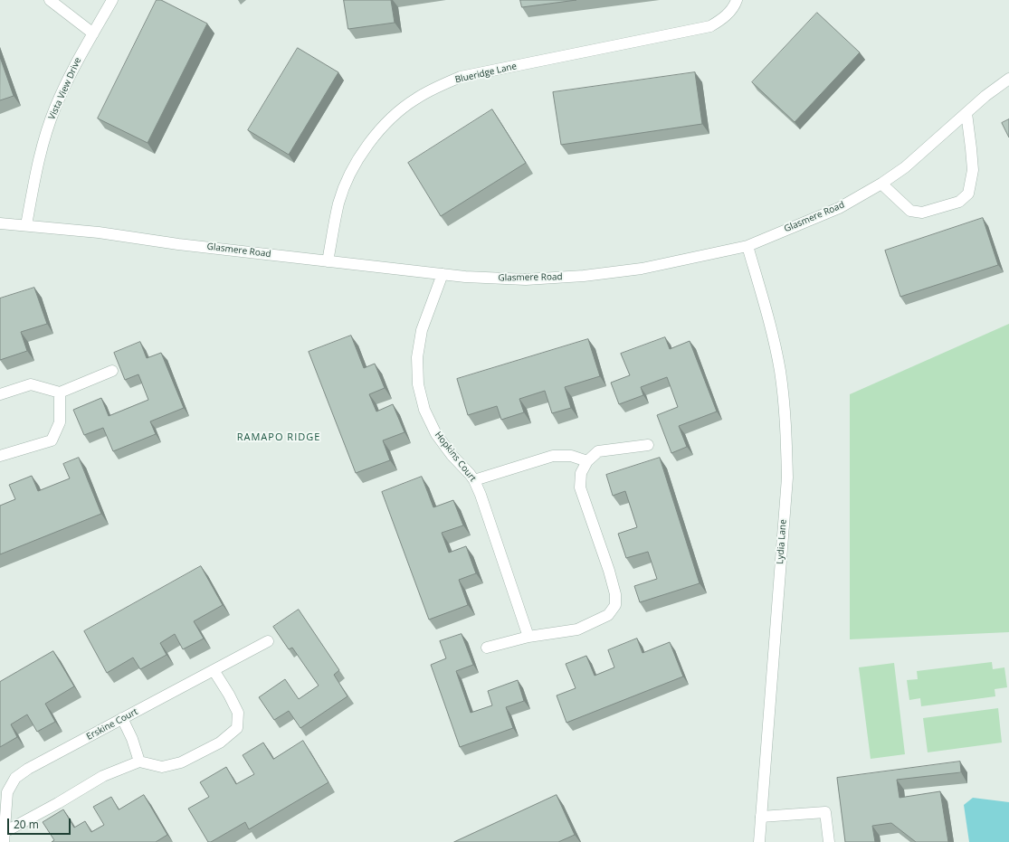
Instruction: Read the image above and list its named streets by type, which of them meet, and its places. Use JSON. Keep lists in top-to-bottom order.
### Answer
{
  "streets": {
    "street": [
      "Blueridge Lane",
      "Vista View Drive",
      "Glasmere Road",
      "Hopkins Court",
      "Lydia Lane",
      "Erskine Court"
    ]
  },
  "crossings": [
    ["Blueridge Lane", "Glasmere Road"],
    ["Vista View Drive", "Glasmere Road"],
    ["Glasmere Road", "Hopkins Court"],
    ["Glasmere Road", "Lydia Lane"]
  ],
  "districts": ["RAMAPO RIDGE"],
  "scale_bar": "20 m"
}
